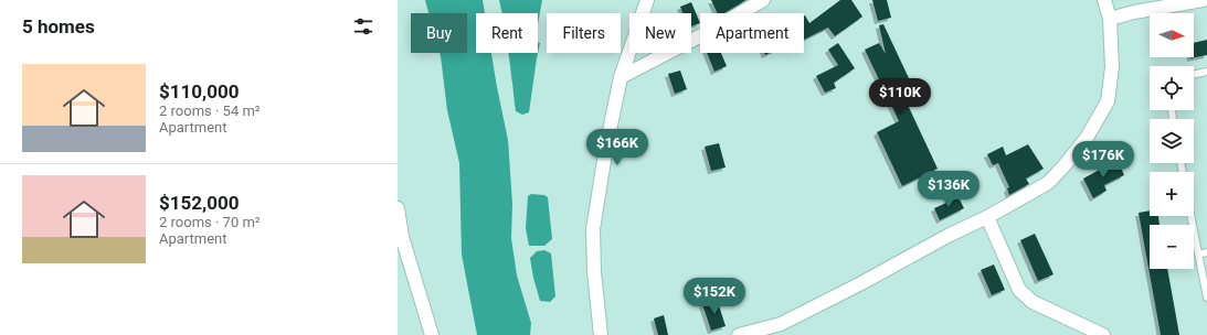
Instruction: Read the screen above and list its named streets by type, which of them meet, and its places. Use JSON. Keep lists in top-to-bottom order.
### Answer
{
  "north": "right",
  "page": {
    "heading": "5 homes",
    "map_buttons": ["+", "−"],
    "chip": [
      "Buy",
      "Rent",
      "Filters",
      "New",
      "Apartment"
    ],
    "list": [
      {
        "name": "$110,000",
        "note": "2 rooms · 54 m² · Apartment"
      },
      {
        "name": "$152,000",
        "note": "2 rooms · 70 m² · Apartment"
      }
    ],
    "price": [
      "$110K",
      "$166K",
      "$176K",
      "$136K",
      "$152K"
    ]
  }
}
